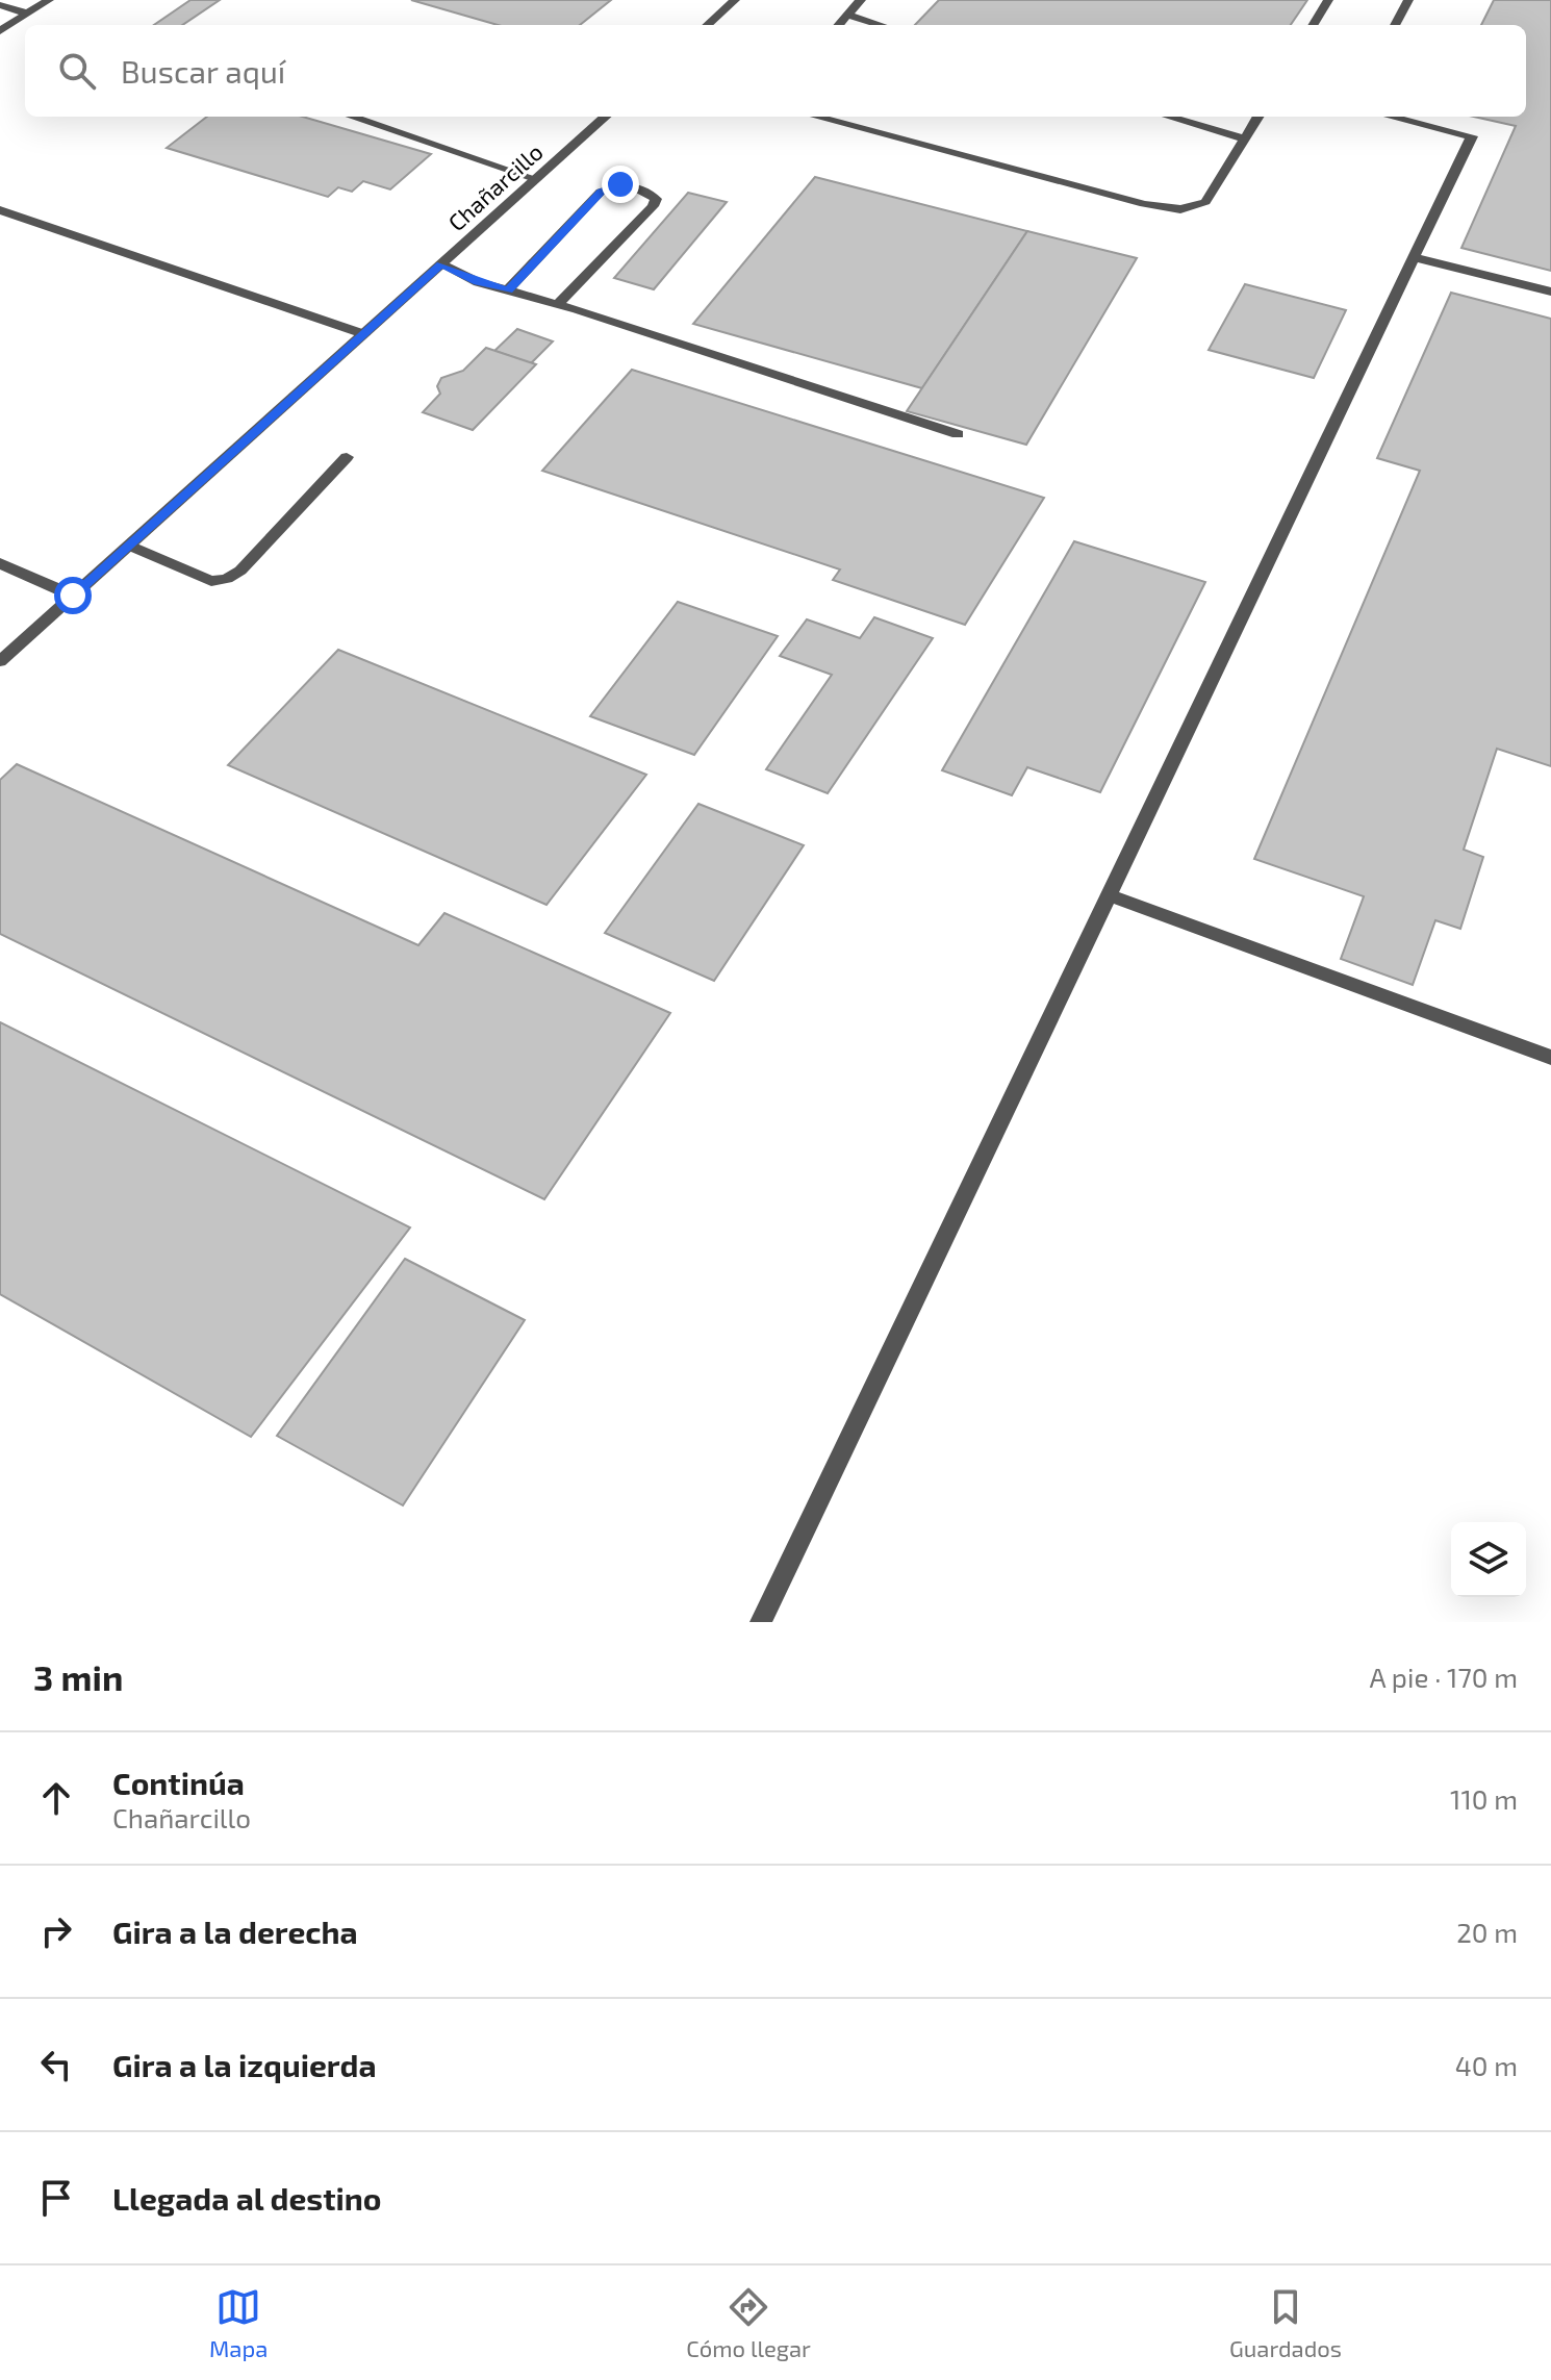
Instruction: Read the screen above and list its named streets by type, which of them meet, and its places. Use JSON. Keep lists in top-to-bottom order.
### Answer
{
  "streets": {
    "street": ["Chañarcillo"]
  },
  "page": {
    "search": "Buscar aquí",
    "heading": ["3 min", "A pie · 170 m"],
    "list": [
      ["Continúa", "Chañarcillo", "110 m"],
      ["Gira a la derecha", "20 m"],
      ["Gira a la izquierda", "40 m"],
      "Llegada al destino"
    ],
    "nav": ["Mapa", "Cómo llegar", "Guardados"]
  }
}
